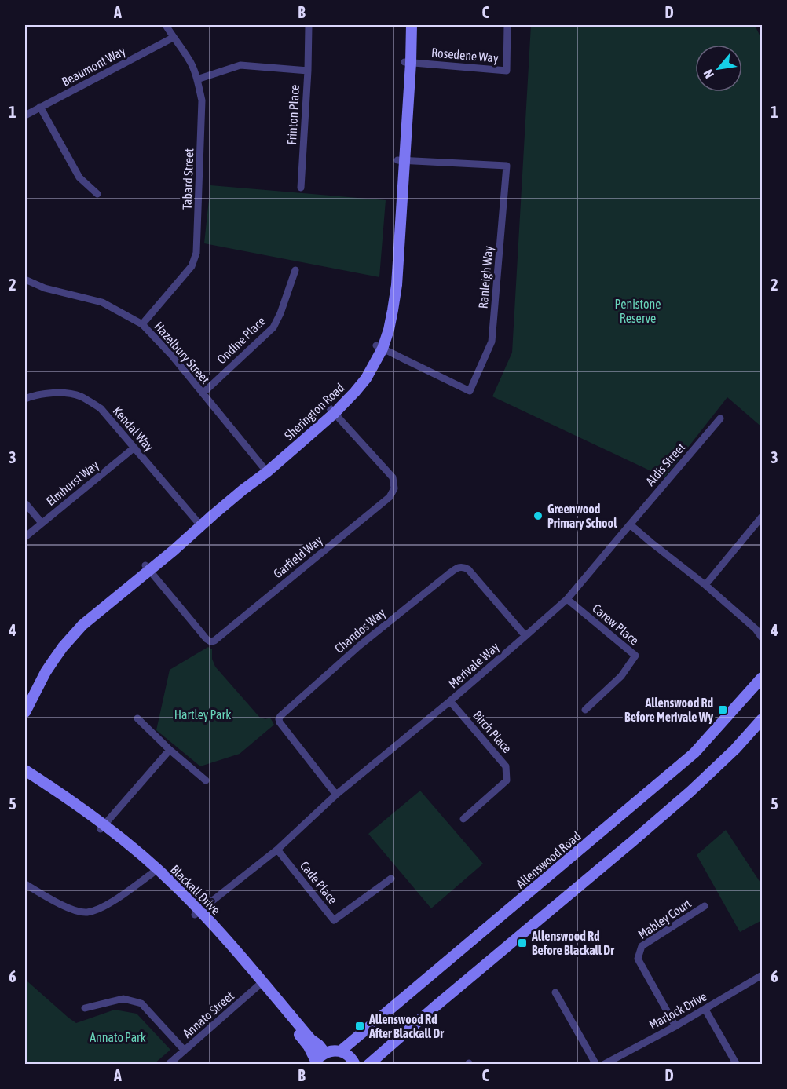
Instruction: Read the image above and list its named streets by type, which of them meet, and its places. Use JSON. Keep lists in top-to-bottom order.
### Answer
{
  "streets": {
    "street": [
      "Rosedene Way",
      "Beaumont Way",
      "Frinton Place",
      "Tabard Street",
      "Ranleigh Way",
      "Ondine Place",
      "Hazelbury Street",
      "Sherington Road",
      "Kendal Way",
      "Aldis Street",
      "Elmhurst Way",
      "Garfield Way",
      "Carew Place",
      "Chandos Way",
      "Merivale Way",
      "Birch Place",
      "Allenswood Road",
      "Cade Place",
      "Blackall Drive",
      "Mabley Court",
      "Marlock Drive",
      "Annato Street"
    ]
  },
  "crossings": [
    ["Rosedene Way", "Sherington Road"],
    ["Beaumont Way", "Tabard Street"],
    ["Frinton Place", "Tabard Street"],
    ["Tabard Street", "Hazelbury Street"],
    ["Ranleigh Way", "Sherington Road"],
    ["Ondine Place", "Hazelbury Street"],
    ["Hazelbury Street", "Sherington Road"],
    ["Sherington Road", "Kendal Way"],
    ["Sherington Road", "Garfield Way"],
    ["Kendal Way", "Elmhurst Way"],
    ["Aldis Street", "Merivale Way"],
    ["Carew Place", "Merivale Way"],
    ["Chandos Way", "Merivale Way"],
    ["Merivale Way", "Birch Place"],
    ["Merivale Way", "Cade Place"],
    ["Merivale Way", "Blackall Drive"],
    ["Blackall Drive", "Annato Street"],
    ["Mabley Court", "Marlock Drive"]
  ],
  "parks": ["Penistone Reserve", "Hartley Park", "Annato Park"],
  "places": {
    "other": ["Greenwood Primary School"],
    "transit": ["Allenswood Rd Before Merivale Wy", "Allenswood Rd Before Blackall Dr", "Allenswood Rd After Blackall Dr"]
  },
  "north": "bottom left",
  "grid": {
    "columns": [
      "A",
      "B",
      "C",
      "D"
    ],
    "rows": [
      "1",
      "2",
      "3",
      "4",
      "5",
      "6"
    ]
  }
}
